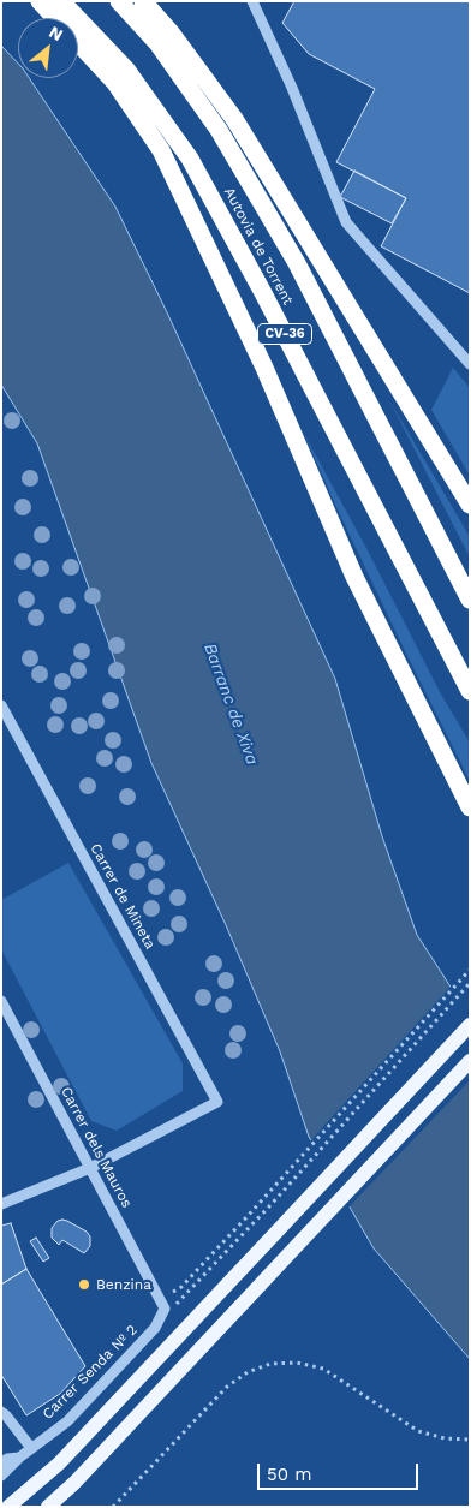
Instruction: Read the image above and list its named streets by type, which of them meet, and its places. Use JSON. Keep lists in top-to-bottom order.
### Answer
{
  "streets": {
    "highway": ["Autovia de Torrent", "CV-36"],
    "street": ["Carrer de Mineta", "Carrer dels Mauros", "Carrer Senda Nº 2"]
  },
  "crossings": [
    ["Carrer de Mineta", "Carrer dels Mauros"],
    ["Carrer dels Mauros", "Carrer Senda Nº 2"]
  ],
  "water": ["Barranc de Xiva"],
  "places": ["Benzina"],
  "scale_bar": "50 m",
  "north": "top right"
}
